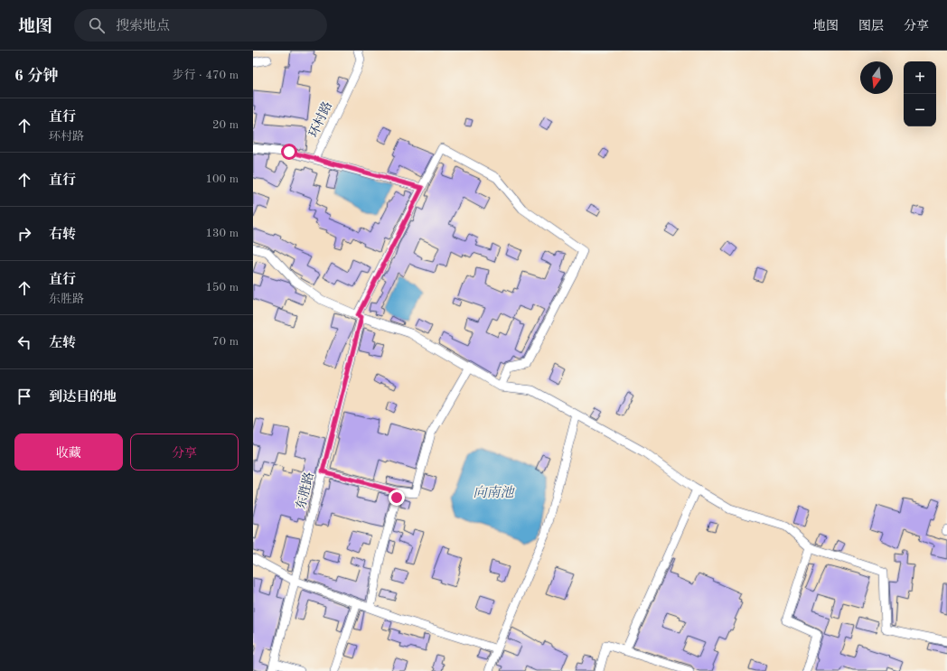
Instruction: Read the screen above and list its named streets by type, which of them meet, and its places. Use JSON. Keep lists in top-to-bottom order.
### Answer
{
  "streets": {
    "street": ["环村路", "东胜路"]
  },
  "water": ["向南池"],
  "north": "bottom",
  "page": {
    "header": "地图",
    "search": "搜索地点",
    "nav": ["地图", "图层", "分享"],
    "heading": ["6 分钟", "步行 · 470 m"],
    "map_buttons": ["+", "−"],
    "list": [
      ["直行", "环村路", "20 m"],
      ["直行", "100 m"],
      ["右转", "130 m"],
      ["直行", "东胜路", "150 m"],
      ["左转", "70 m"],
      "到达目的地"
    ],
    "buttons": ["收藏", "分享"]
  }
}
